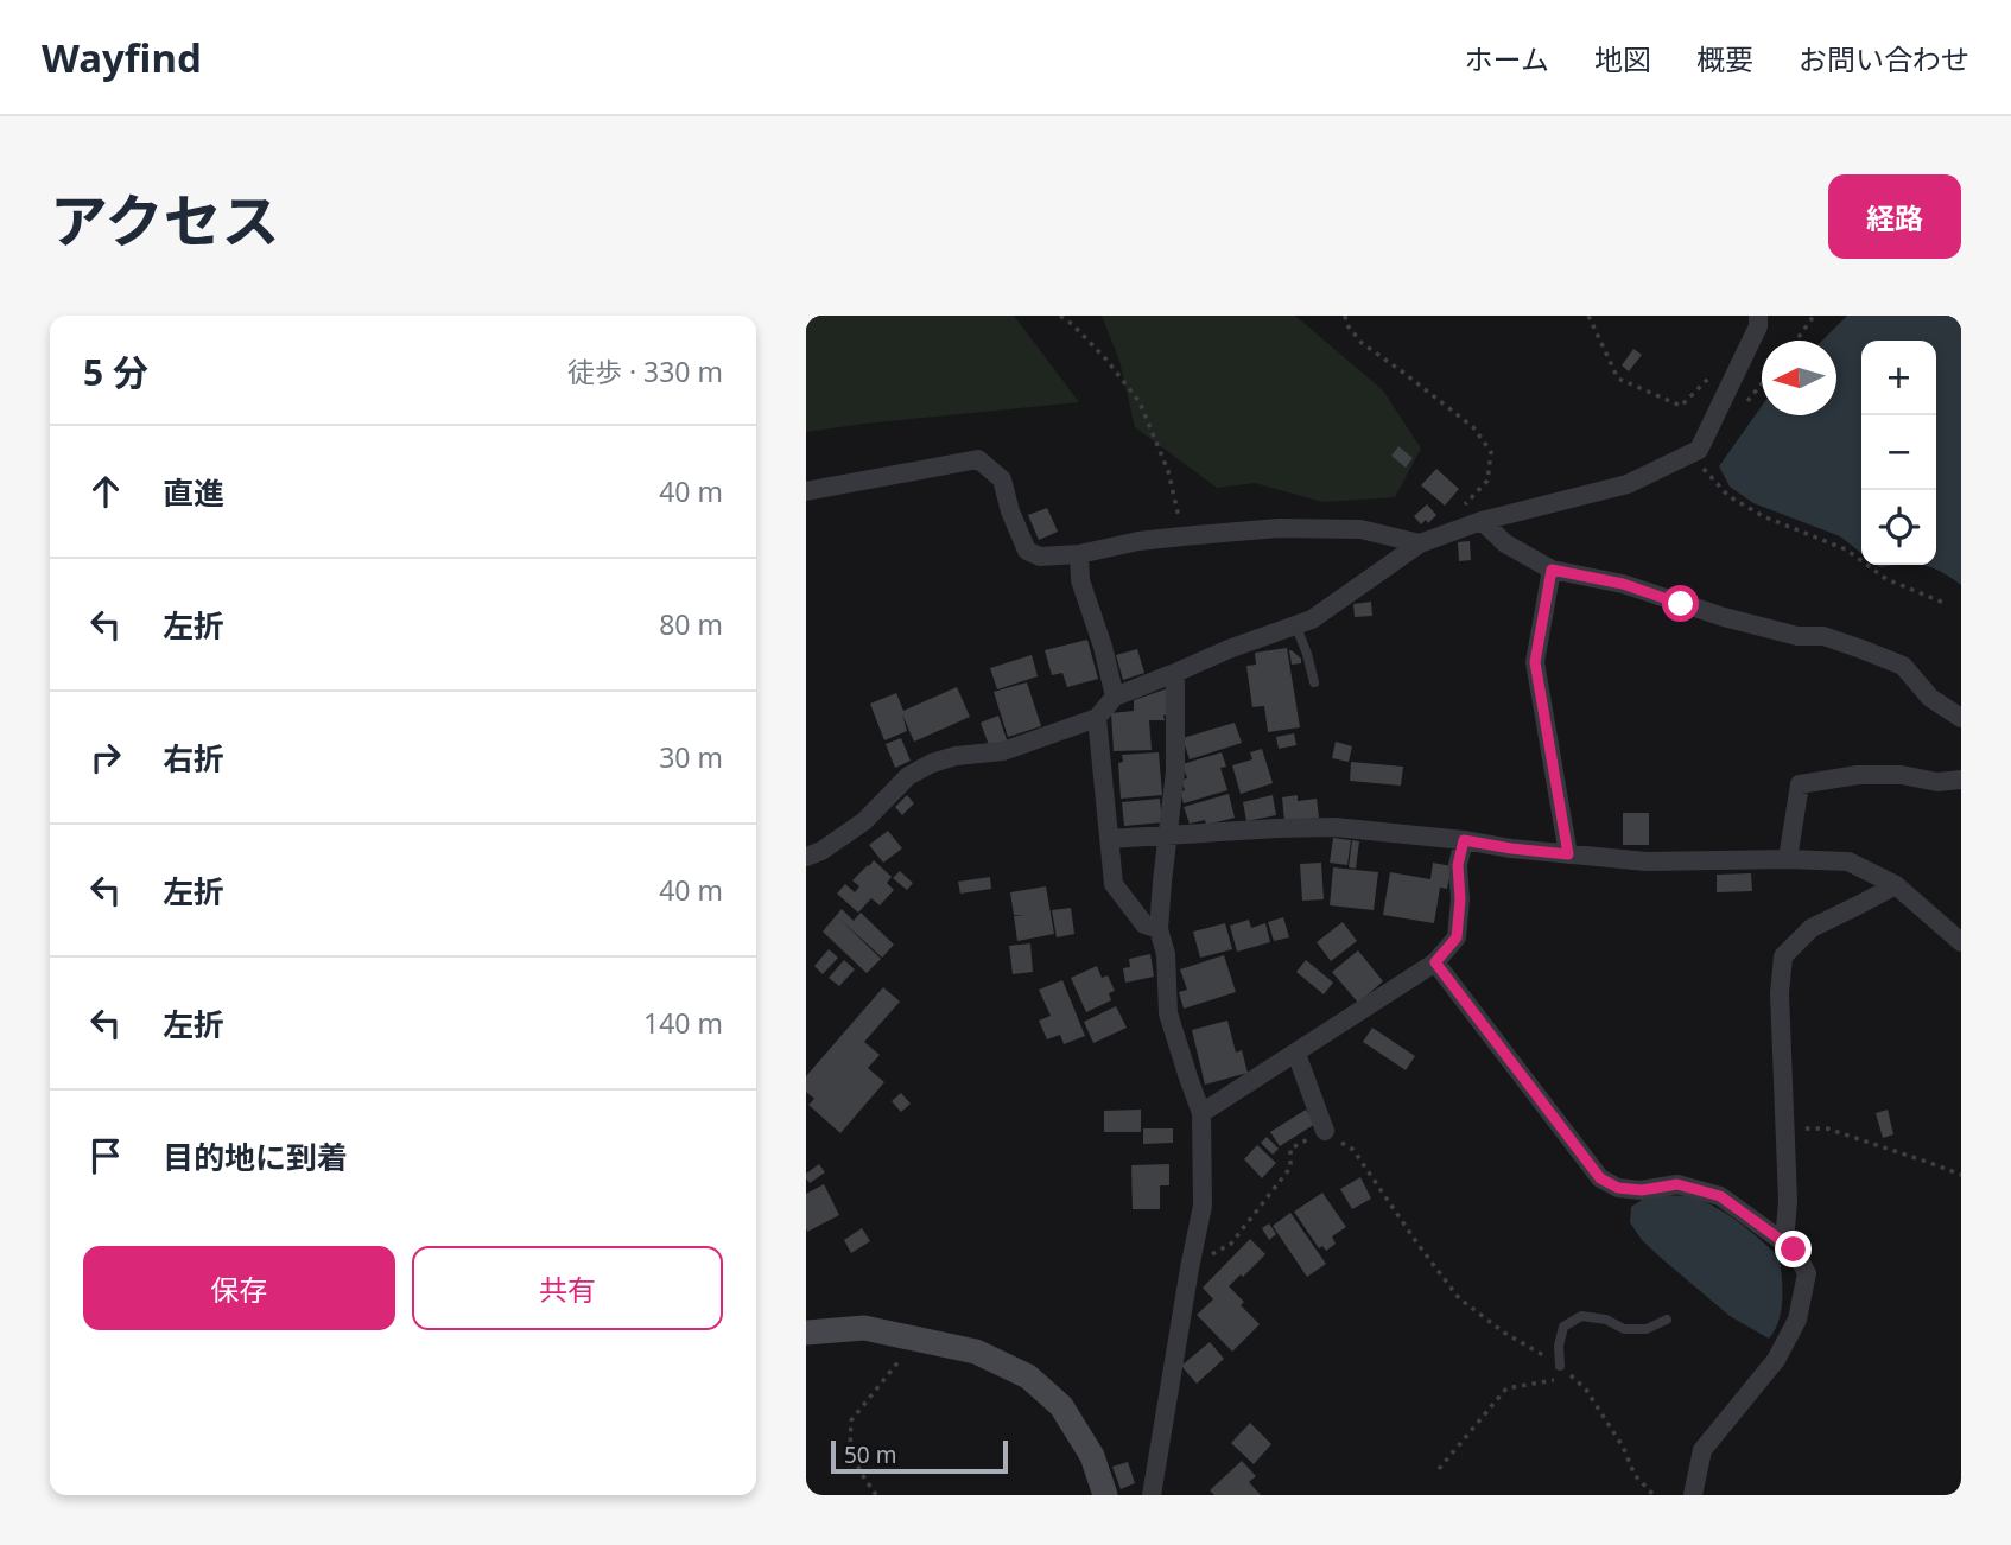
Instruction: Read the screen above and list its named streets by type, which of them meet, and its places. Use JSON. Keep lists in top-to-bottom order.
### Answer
{
  "scale_bar": "50 m",
  "north": "left",
  "page": {
    "header": "Wayfind",
    "nav": [
      "ホーム",
      "地図",
      "概要",
      "お問い合わせ"
    ],
    "title": "アクセス",
    "buttons": [
      "経路",
      ["保存", "共有"]
    ],
    "heading": ["5 分", "徒歩 · 330 m"],
    "map_buttons": ["+", "−"],
    "list": [
      ["直進", "40 m"],
      ["左折", "80 m"],
      ["右折", "30 m"],
      ["左折", "40 m"],
      ["左折", "140 m"],
      "目的地に到着"
    ],
    "scale": "50 m"
  }
}
